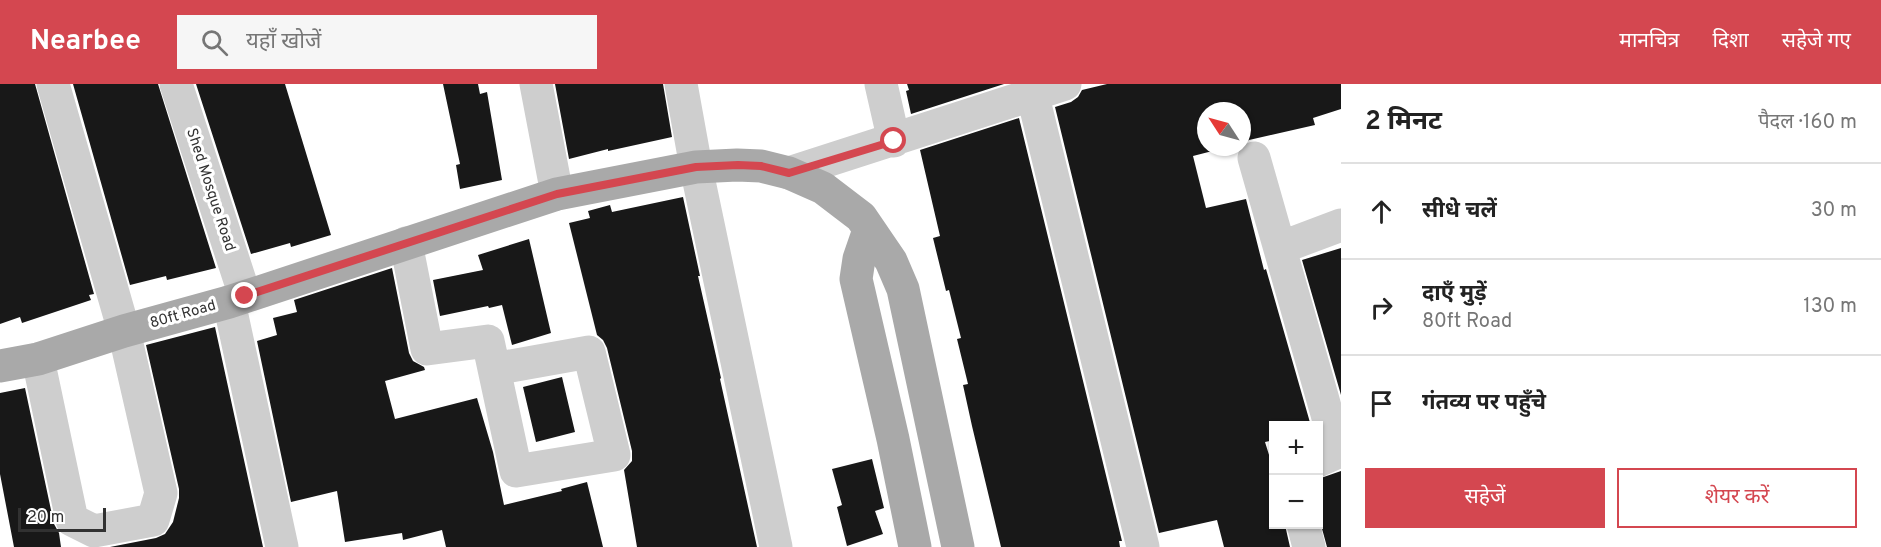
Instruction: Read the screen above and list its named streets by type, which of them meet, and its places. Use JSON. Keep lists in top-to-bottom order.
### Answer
{
  "streets": {
    "main road": ["80ft Road"],
    "street": ["Shed Mosque Road"]
  },
  "crossings": [
    ["Shed Mosque Road", "80ft Road"]
  ],
  "scale_bar": "20 m",
  "north": "top left",
  "page": {
    "header": "Nearbee",
    "search": "यहाँ खोजें",
    "nav": ["मानचित्र", "दिशा", "सहेजे गए"],
    "heading": ["2 मिनट", "पैदल · 160 m"],
    "list": [
      ["सीधे चलें", "30 m"],
      ["दाएँ मुड़ें", "80ft Road", "130 m"],
      "गंतव्य पर पहुँचे"
    ],
    "map_buttons": ["+", "−"],
    "buttons": ["सहेजें", "शेयर करें"],
    "scale": "20 m"
  }
}
